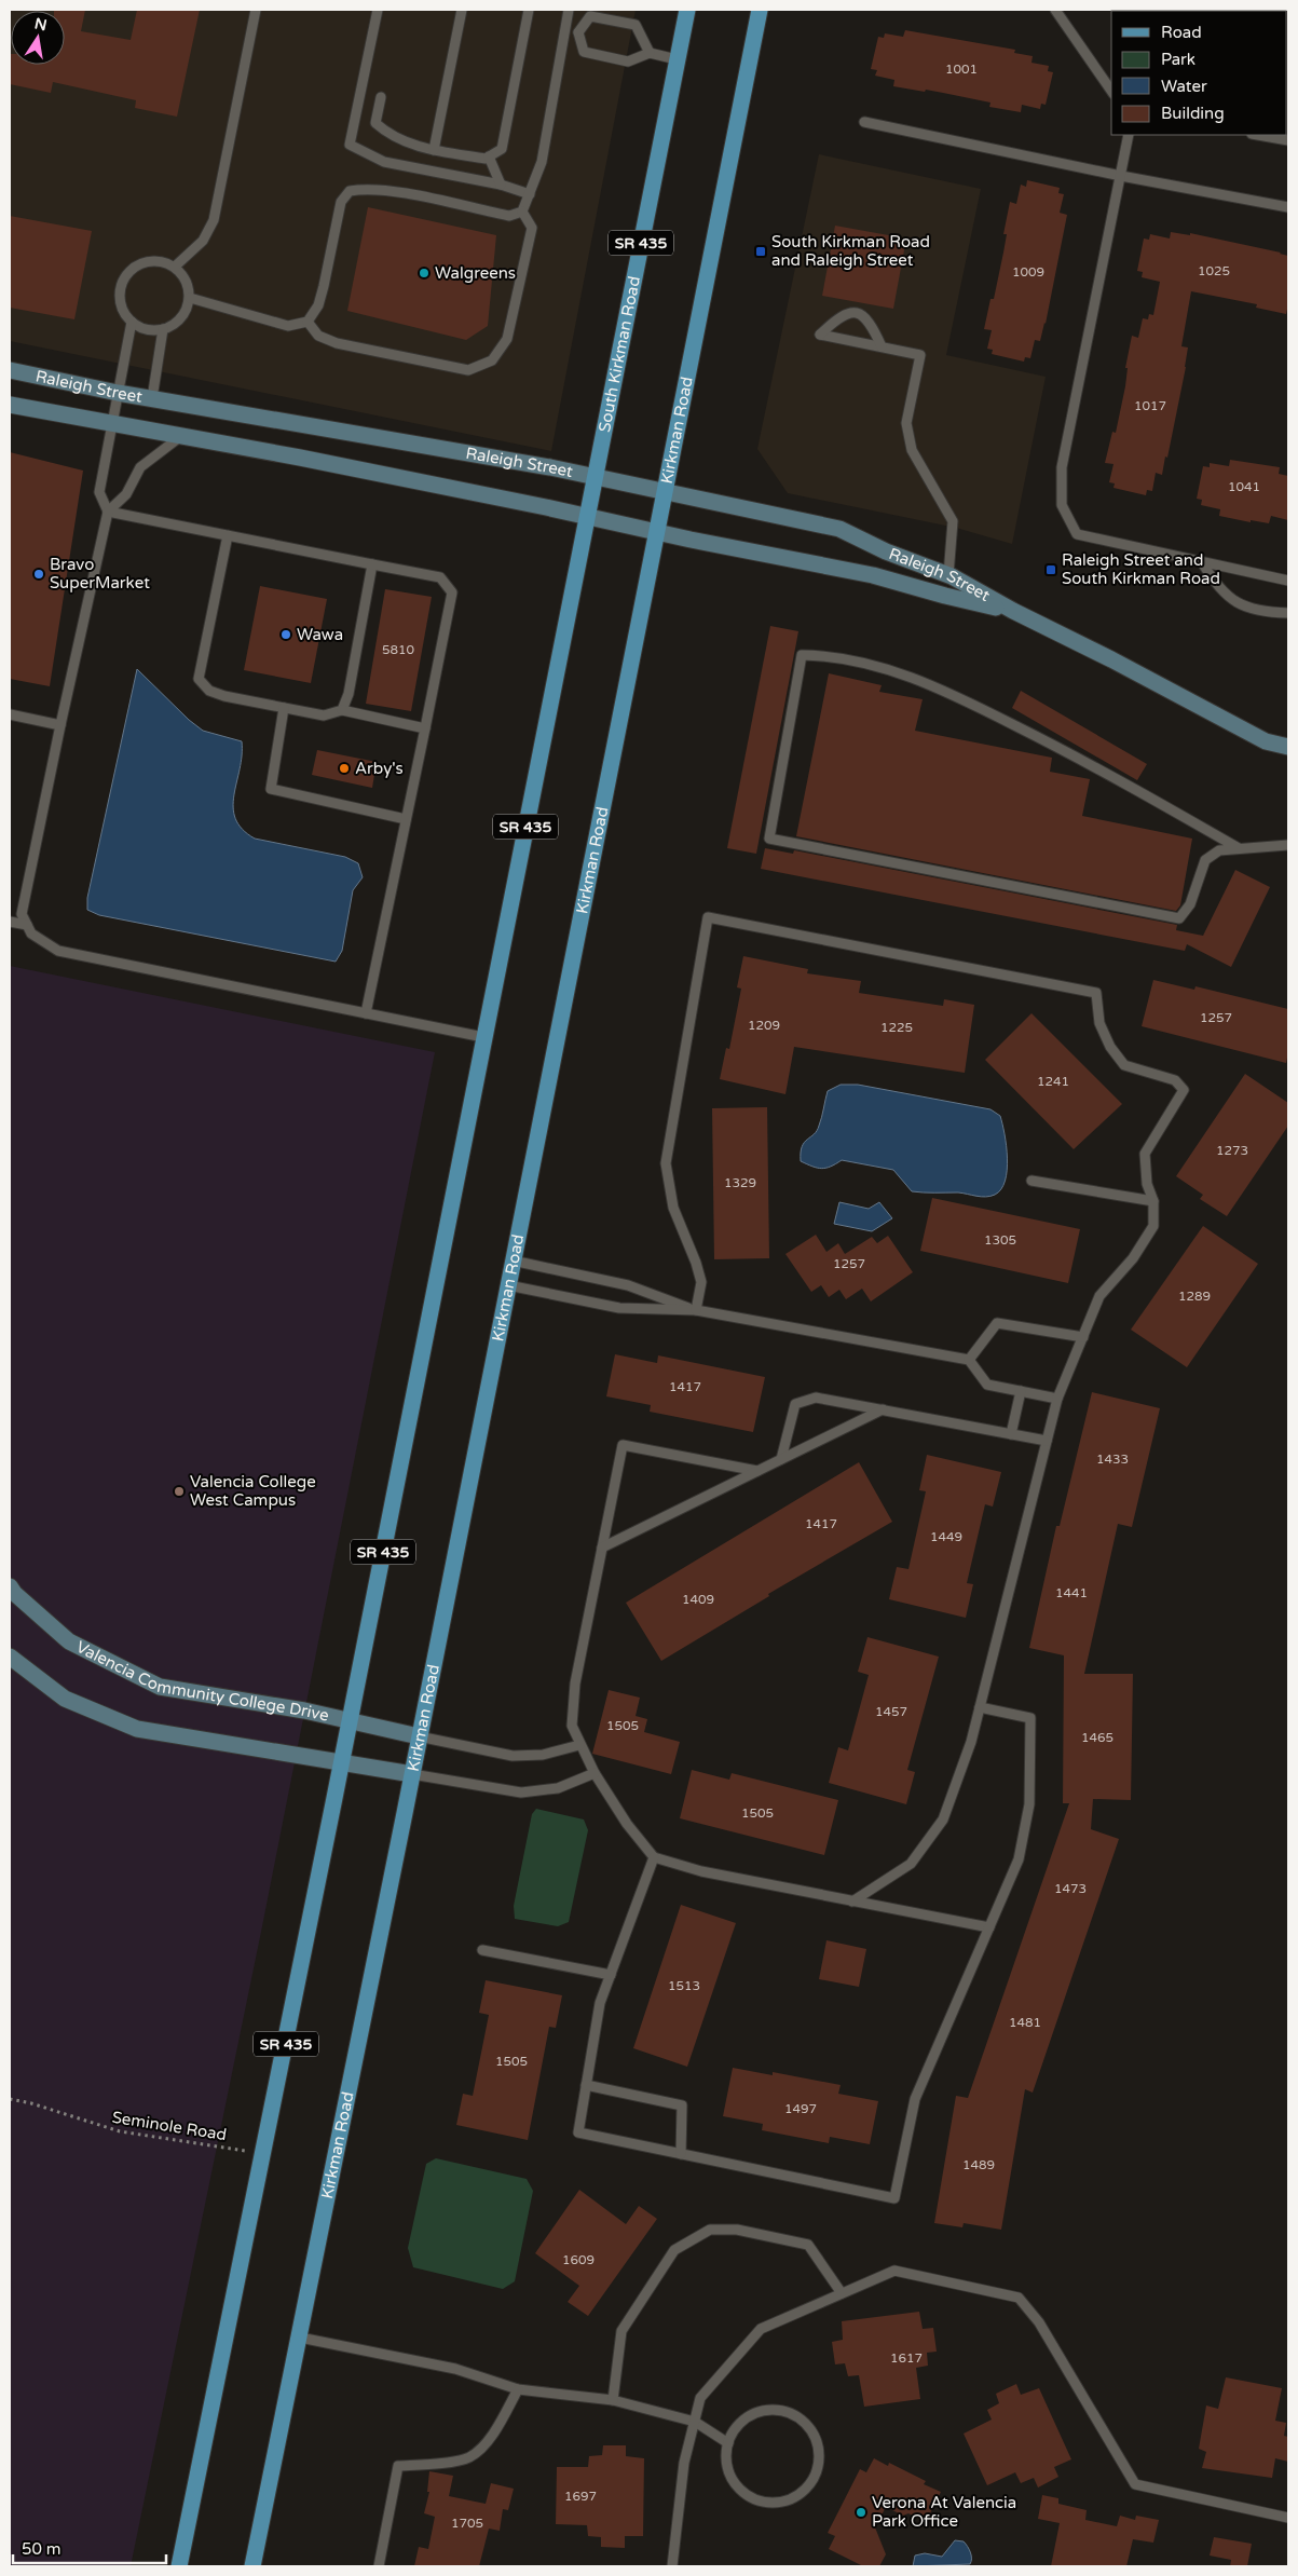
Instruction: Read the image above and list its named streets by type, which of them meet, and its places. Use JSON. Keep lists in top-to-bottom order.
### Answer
{
  "streets": {
    "main road": ["SR 435", "South Kirkman Road", "Kirkman Road"],
    "street": ["Raleigh Street", "Valencia Community College Drive"],
    "path": ["Seminole Road"]
  },
  "crossings": [
    ["SR 435", "South Kirkman Road"],
    ["SR 435", "Raleigh Street"],
    ["SR 435", "Valencia Community College Drive"],
    ["SR 435", "Seminole Road"],
    ["South Kirkman Road", "Raleigh Street"],
    ["Raleigh Street", "Kirkman Road"],
    ["Kirkman Road", "Valencia Community College Drive"]
  ],
  "places": {
    "transit": ["South Kirkman Road and Raleigh Street", "Raleigh Street and South Kirkman Road"],
    "other": [
      "Walgreens",
      "Bravo SuperMarket",
      "Wawa",
      "Arby's",
      "Valencia College West Campus",
      "Verona At Valencia Park Office"
    ]
  },
  "house_numbers": [
    "1001",
    "1025",
    "1009",
    "1017",
    "1041",
    "5810",
    "1257",
    "1209",
    "1225",
    "1241",
    "1273",
    "1329",
    "1305",
    "1257",
    "1289",
    "1417",
    "1433",
    "1417",
    "1449",
    "1441",
    "1409",
    "1457",
    "1505",
    "1465",
    "1505",
    "1473",
    "1513",
    "1481",
    "1505",
    "1497",
    "1489",
    "1609",
    "1617",
    "1697",
    "1705"
  ],
  "legend": [
    "Road",
    "Park",
    "Water",
    "Building"
  ],
  "scale_bar": "50 m",
  "north": "top"
}
